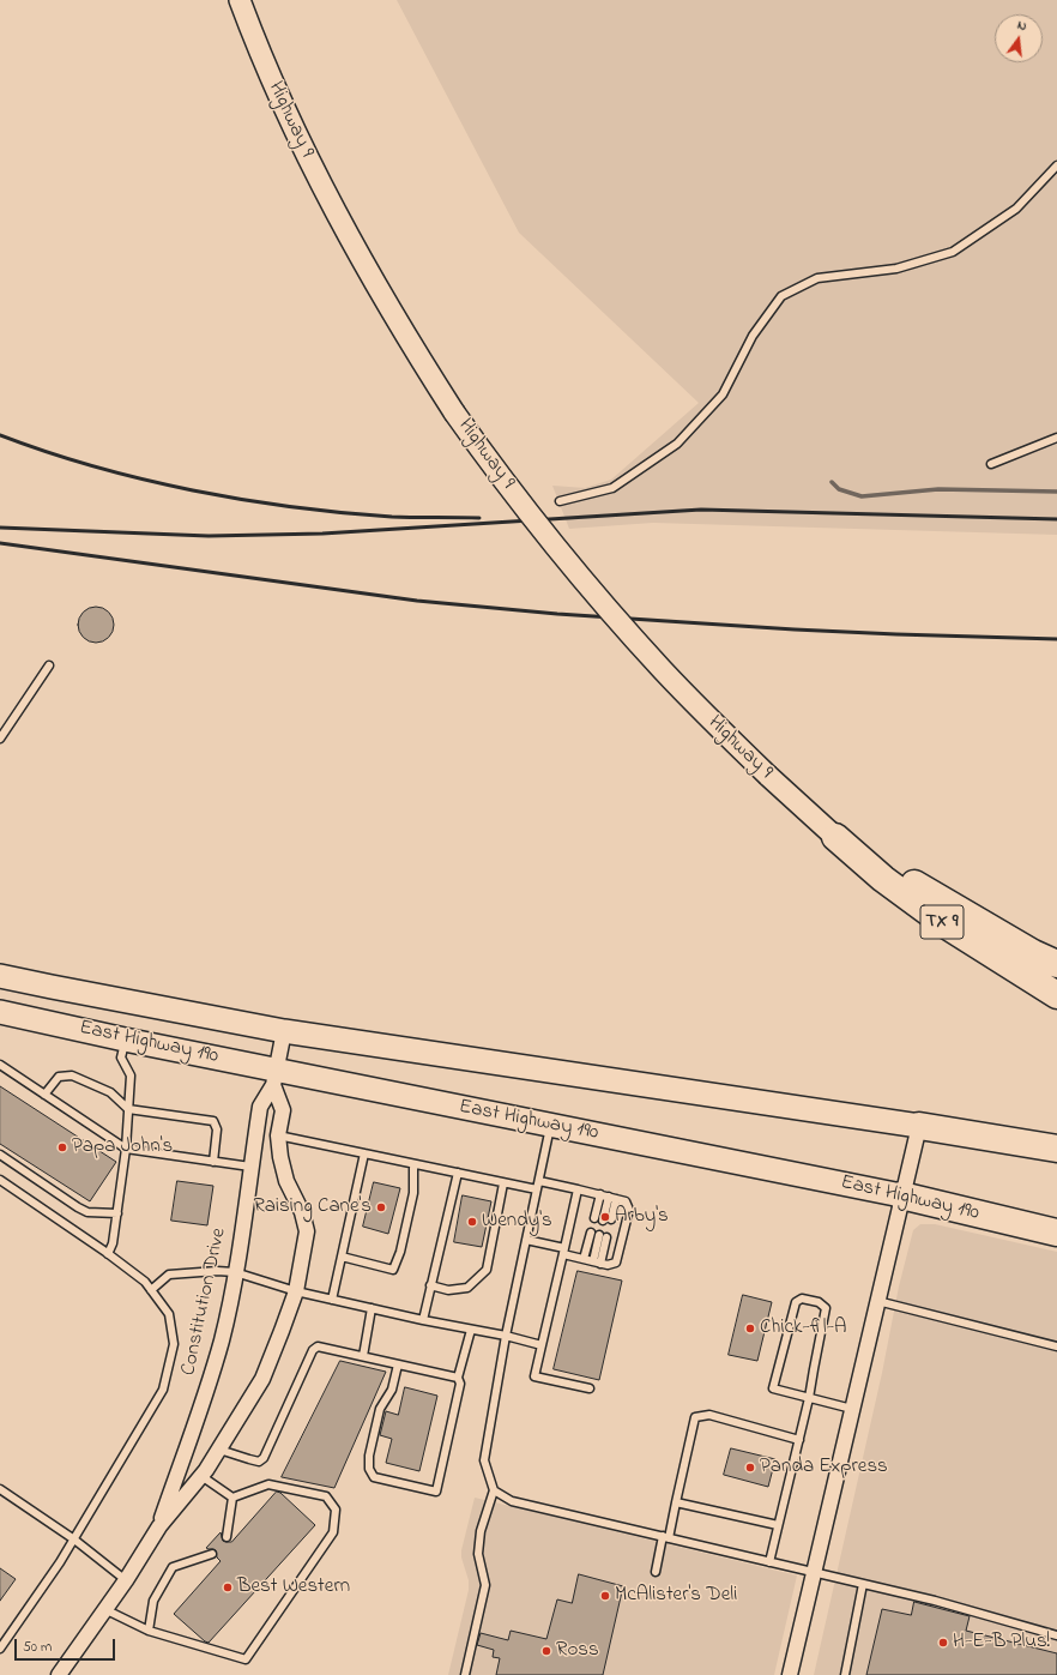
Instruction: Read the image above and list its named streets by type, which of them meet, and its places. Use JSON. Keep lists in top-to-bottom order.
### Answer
{
  "streets": {
    "highway": ["Highway 9", "TX 9", "East Highway 190"],
    "street": ["Constitution Drive"]
  },
  "crossings": [
    ["East Highway 190", "Constitution Drive"]
  ],
  "places": [
    "Papa John's",
    "Raising Cane's",
    "Arby's",
    "Wendy's",
    "Chick-fil-A",
    "Panda Express",
    "Best Western",
    "McAlister's Deli",
    "H-E-B Plus!",
    "Ross"
  ],
  "scale_bar": "50 m",
  "north": "top"
}
